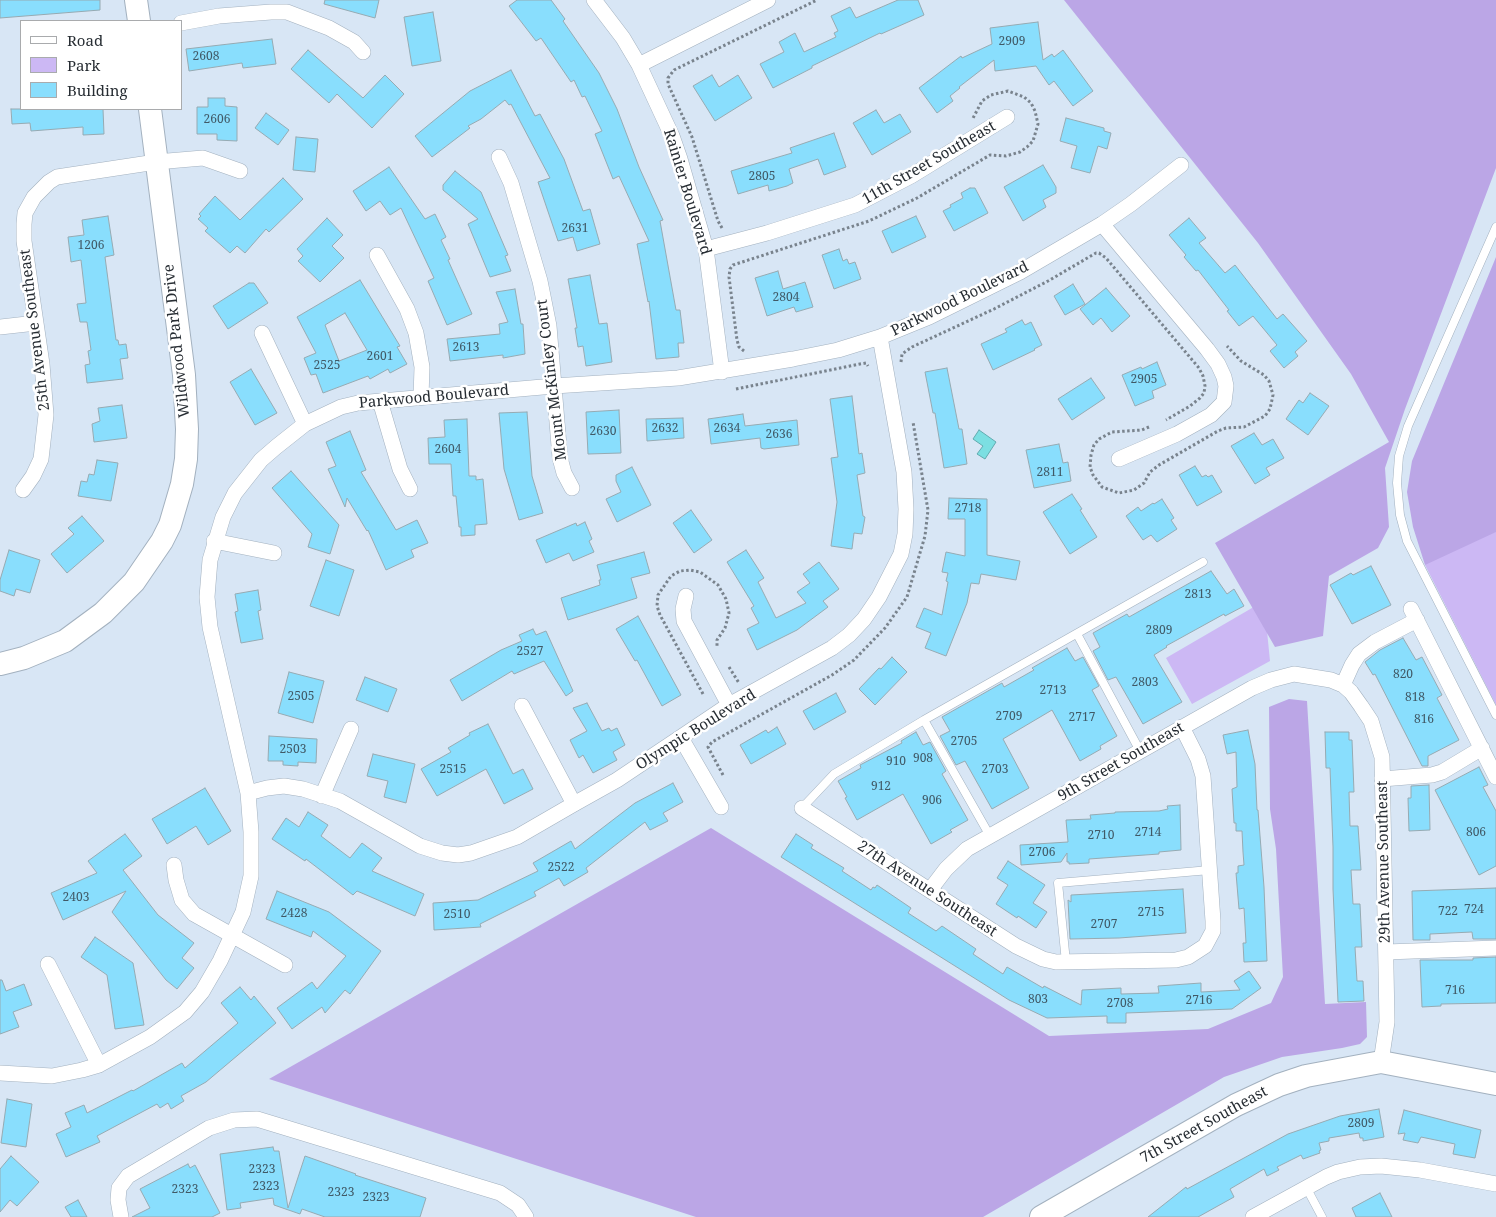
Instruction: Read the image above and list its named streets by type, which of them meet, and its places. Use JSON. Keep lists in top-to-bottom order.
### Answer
{
  "streets": {
    "street": [
      "11th Street Southeast",
      "Rainier Boulevard",
      "Parkwood Boulevard",
      "25th Avenue Southeast",
      "Wildwood Park Drive",
      "Mount McKinley Court",
      "Olympic Boulevard",
      "9th Street Southeast",
      "29th Avenue Southeast",
      "27th Avenue Southeast",
      "7th Street Southeast"
    ]
  },
  "crossings": [
    ["11th Street Southeast", "Rainier Boulevard"],
    ["Rainier Boulevard", "Parkwood Boulevard"],
    ["Parkwood Boulevard", "Mount McKinley Court"],
    ["Parkwood Boulevard", "Olympic Boulevard"],
    ["25th Avenue Southeast", "Wildwood Park Drive"],
    ["9th Street Southeast", "29th Avenue Southeast"],
    ["9th Street Southeast", "27th Avenue Southeast"],
    ["29th Avenue Southeast", "7th Street Southeast"]
  ],
  "house_numbers": [
    "2909",
    "2608",
    "2606",
    "2805",
    "2631",
    "1206",
    "2804",
    "2613",
    "2601",
    "2525",
    "2905",
    "2632",
    "2634",
    "2630",
    "2636",
    "2604",
    "2811",
    "2718",
    "2813",
    "2809",
    "2527",
    "820",
    "2803",
    "2713",
    "2505",
    "818",
    "2709",
    "2717",
    "816",
    "2705",
    "2503",
    "908",
    "910",
    "2515",
    "2703",
    "912",
    "906",
    "2714",
    "806",
    "2710",
    "2706",
    "2522",
    "2403",
    "724",
    "722",
    "2715",
    "2428",
    "2510",
    "2707",
    "716",
    "803",
    "2716",
    "2708",
    "2809",
    "2323",
    "2323",
    "2323",
    "2323",
    "2323"
  ],
  "legend": ["Road", "Park", "Building"]
}
